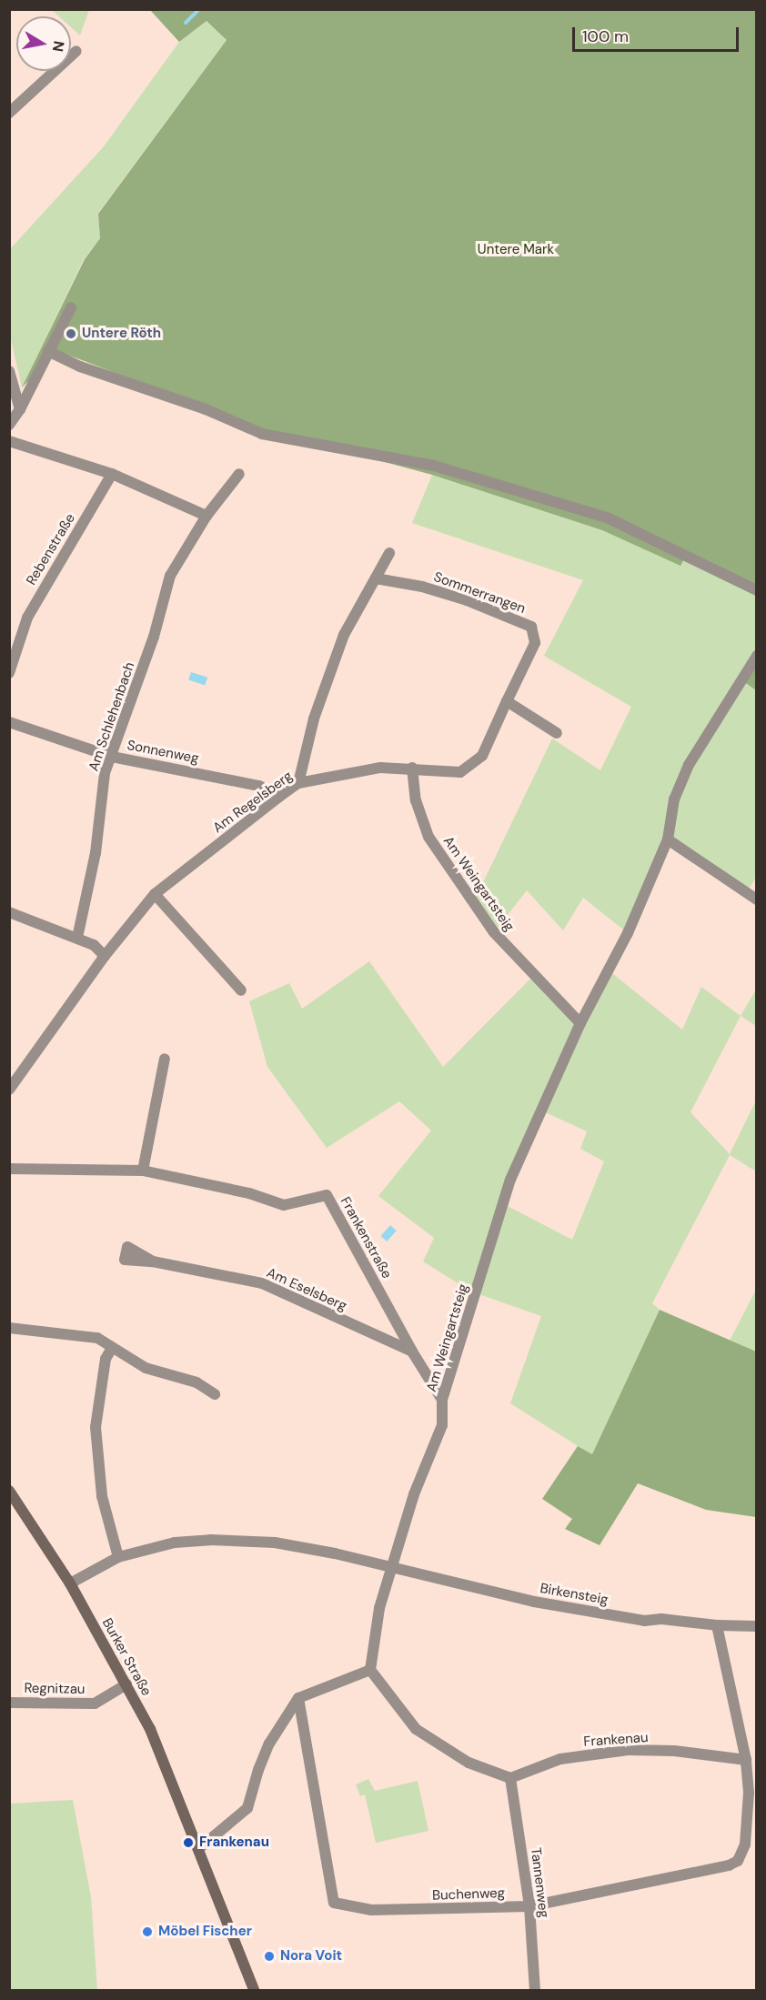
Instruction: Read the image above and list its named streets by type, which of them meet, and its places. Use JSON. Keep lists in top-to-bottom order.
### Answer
{
  "streets": {
    "main road": ["Burker Straße"],
    "street": [
      "Rebenstraße",
      "Sommerrangen",
      "Am Schlehenbach",
      "Sonnenweg",
      "Am Regelsberg",
      "Am Weingartsteig",
      "Frankenstraße",
      "Am Eselsberg",
      "Birkensteig",
      "Regnitzau",
      "Frankenau",
      "Tannenweg",
      "Buchenweg"
    ]
  },
  "crossings": [
    ["Sommerrangen", "Am Regelsberg"],
    ["Am Schlehenbach", "Sonnenweg"],
    ["Sonnenweg", "Am Regelsberg"],
    ["Am Regelsberg", "Am Weingartsteig"],
    ["Am Weingartsteig", "Frankenstraße"],
    ["Am Weingartsteig", "Birkensteig"],
    ["Frankenstraße", "Am Eselsberg"],
    ["Birkensteig", "Burker Straße"],
    ["Burker Straße", "Regnitzau"],
    ["Frankenau", "Tannenweg"],
    ["Tannenweg", "Buchenweg"]
  ],
  "parks": ["Untere Mark"],
  "places": [
    "Untere Röth",
    "Frankenau",
    "Möbel Fischer",
    "Nora Voit"
  ],
  "scale_bar": "100 m",
  "north": "right"
}
